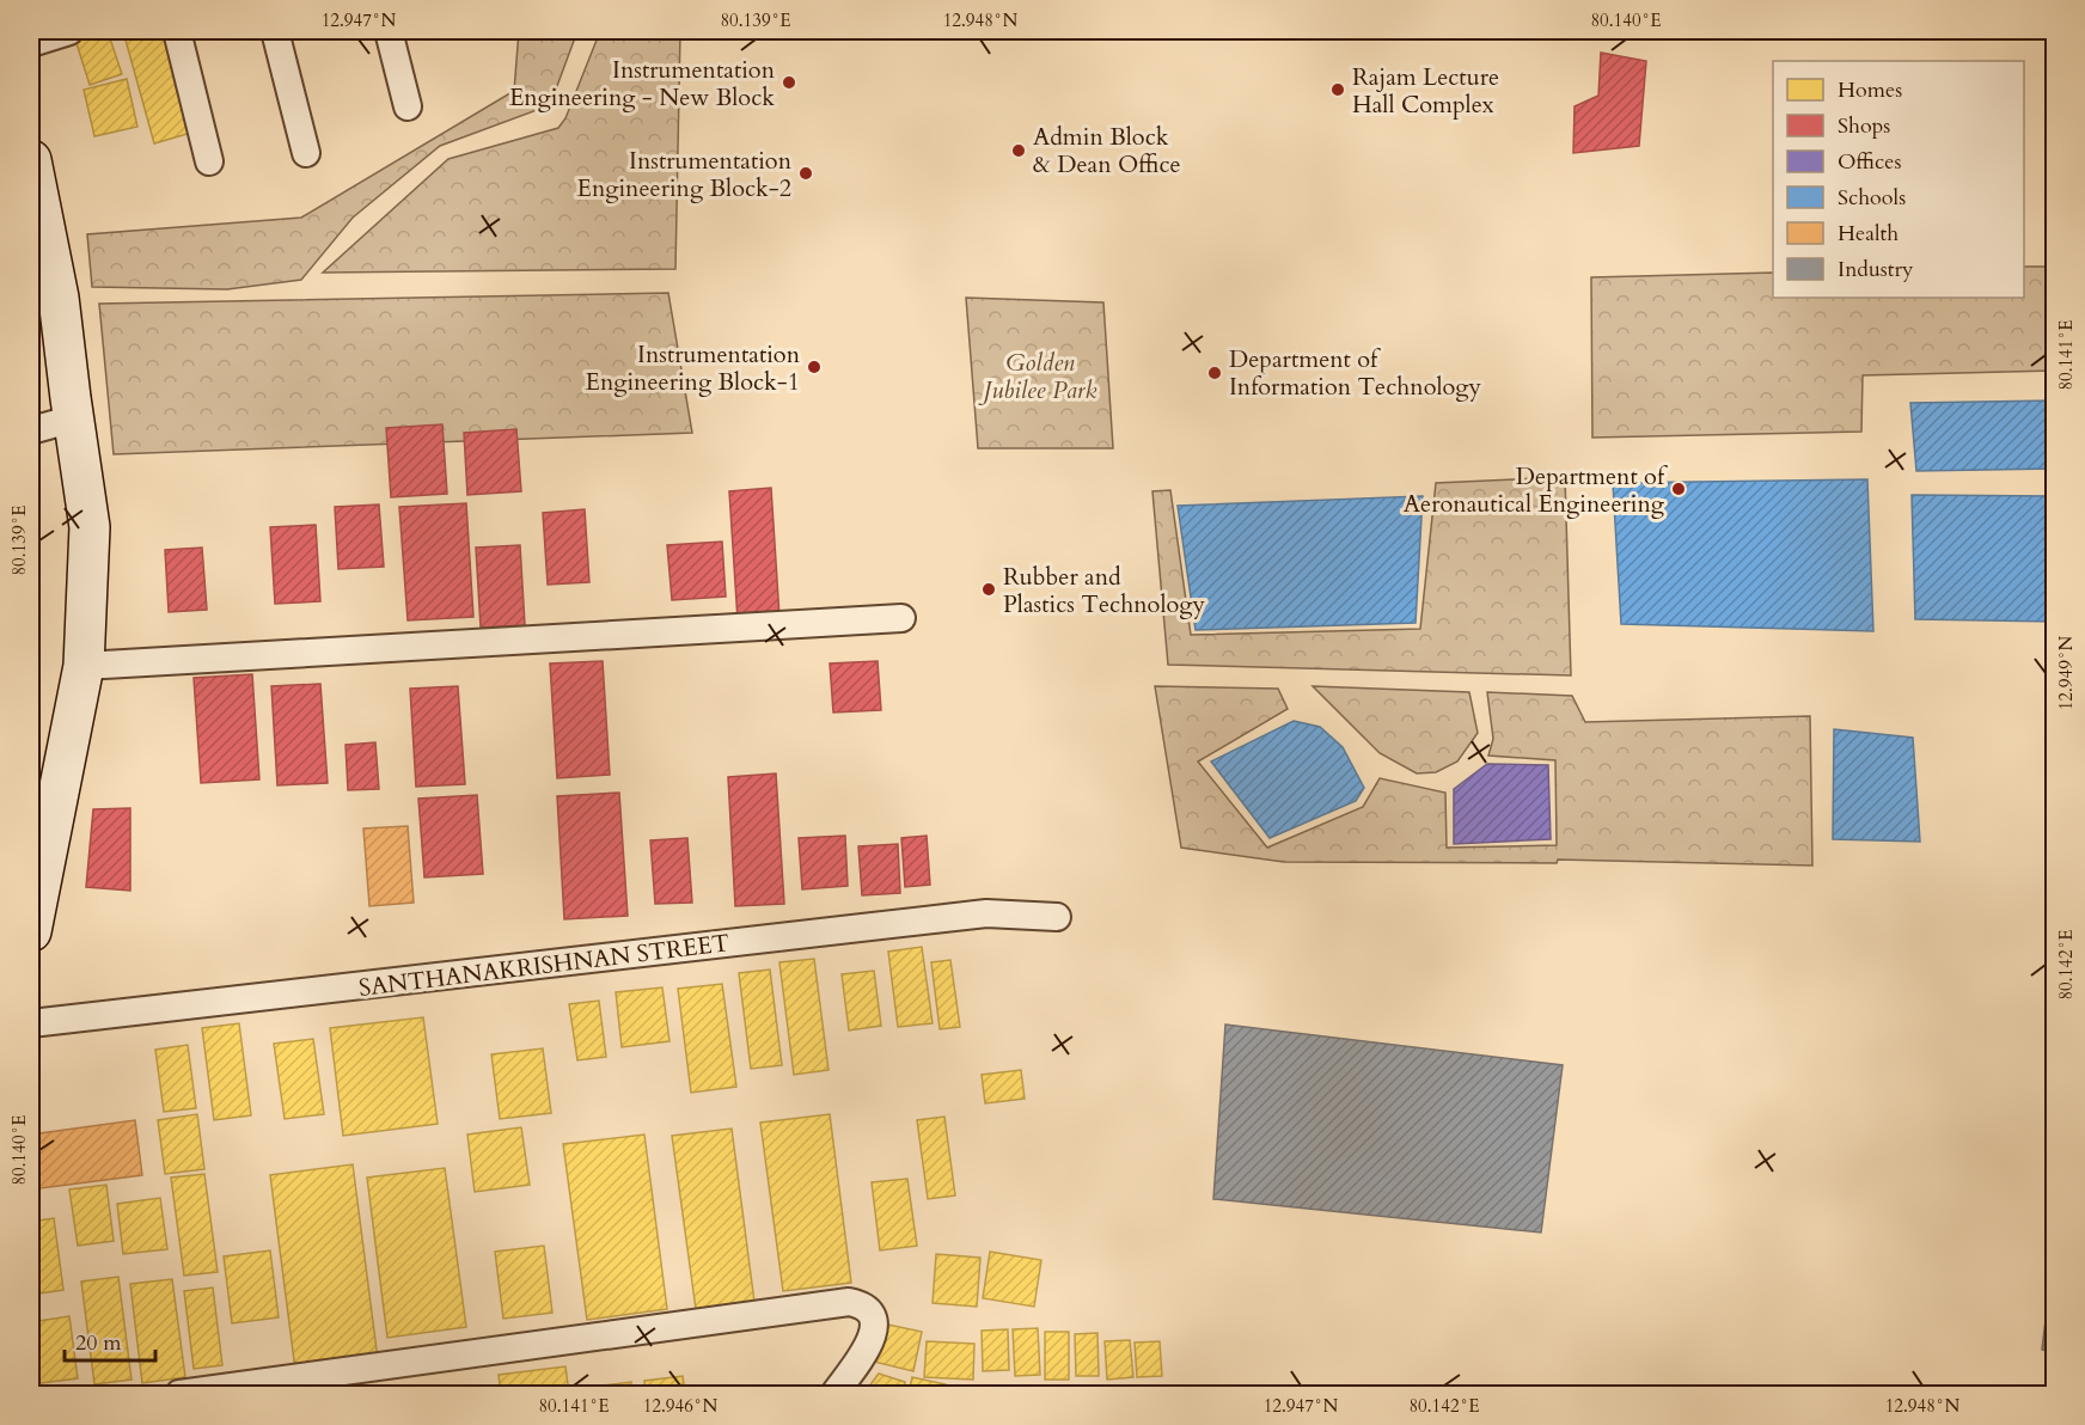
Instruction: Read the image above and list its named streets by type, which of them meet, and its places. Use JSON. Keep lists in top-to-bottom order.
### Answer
{
  "streets": {
    "street": ["SANTHANAKRISHNAN STREET"]
  },
  "parks": ["Golden Jubilee Park"],
  "places": [
    "Instrumentation Engineering - New Block",
    "Rajam Lecture Hall Complex",
    "Admin Block & Dean Office",
    "Instrumentation Engineering Block-2",
    "Instrumentation Engineering Block-1",
    "Department of Information Technology",
    "Department of Aeronautical Engineering",
    "Rubber and Plastics Technology"
  ],
  "legend": [
    "Homes",
    "Shops",
    "Offices",
    "Schools",
    "Health",
    "Industry"
  ],
  "scale_bar": "20 m",
  "coordinates": [
    "12.947°N",
    "80.139°E",
    "12.948°N",
    "80.140°E",
    "80.141°E",
    "12.949°N",
    "80.142°E",
    "12.946°N"
  ]
}
